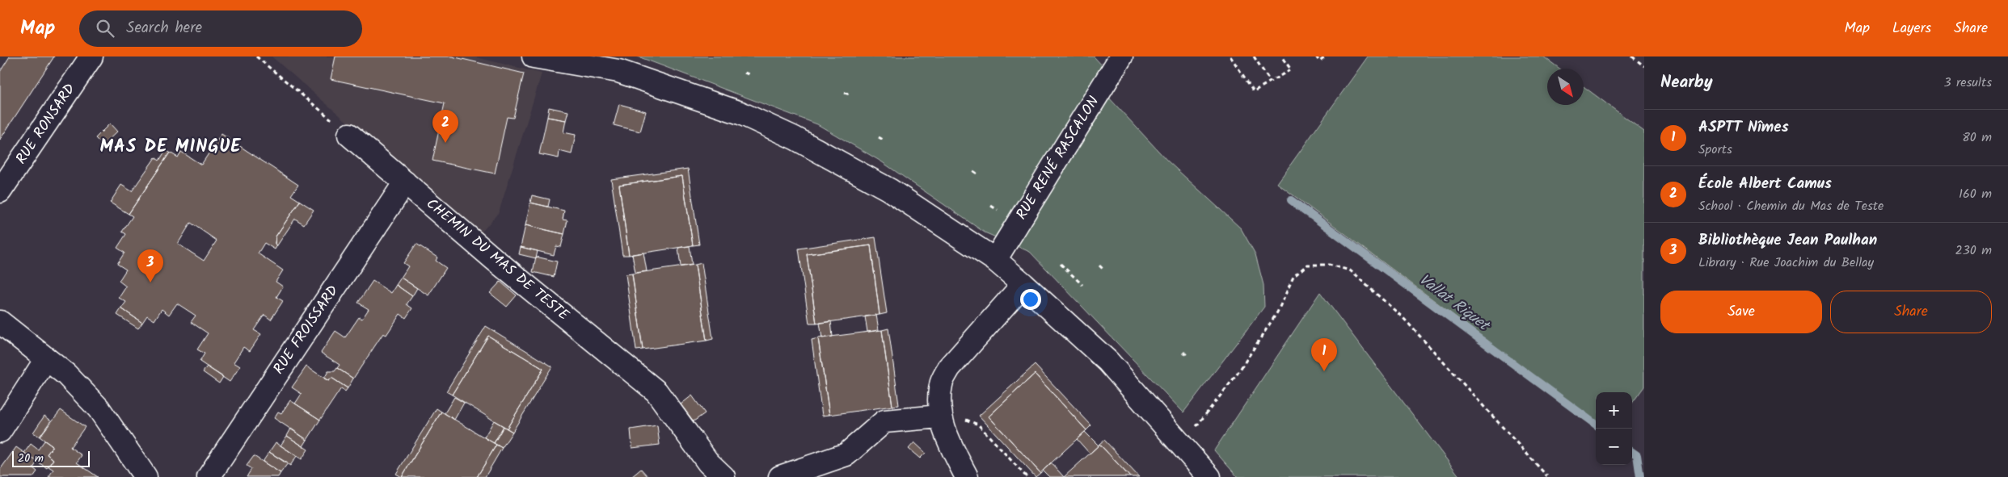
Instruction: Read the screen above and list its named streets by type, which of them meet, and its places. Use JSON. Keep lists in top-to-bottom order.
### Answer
{
  "streets": {
    "street": [
      "RUE RONSARD",
      "RUE RENÉ RASCALON",
      "CHEMIN DU MAS DE TESTE",
      "RUE FROISSARD"
    ]
  },
  "crossings": [
    ["CHEMIN DU MAS DE TESTE", "RUE FROISSARD"]
  ],
  "districts": ["MAS DE MINGUE"],
  "water": ["Vallat Riquet"],
  "scale_bar": "20 m",
  "north": "bottom right",
  "page": {
    "header": "Map",
    "search": "Search here",
    "nav": ["Map", "Layers", "Share"],
    "heading": ["Nearby", "3 results"],
    "list": [
      {
        "mark": "1",
        "name": "ASPTT Nîmes",
        "note": "Sports",
        "value": "80 m"
      },
      {
        "mark": "2",
        "name": "École Albert Camus",
        "note": "School · Chemin du Mas de Teste",
        "value": "160 m"
      },
      {
        "mark": "3",
        "name": "Bibliothèque Jean Paulhan",
        "note": "Library · Rue Joachim du Bellay",
        "value": "230 m"
      }
    ],
    "pins": ["2", "3", "1"],
    "buttons": ["Save", "Share"],
    "map_buttons": ["+", "−"],
    "scale": "20 m"
  }
}
